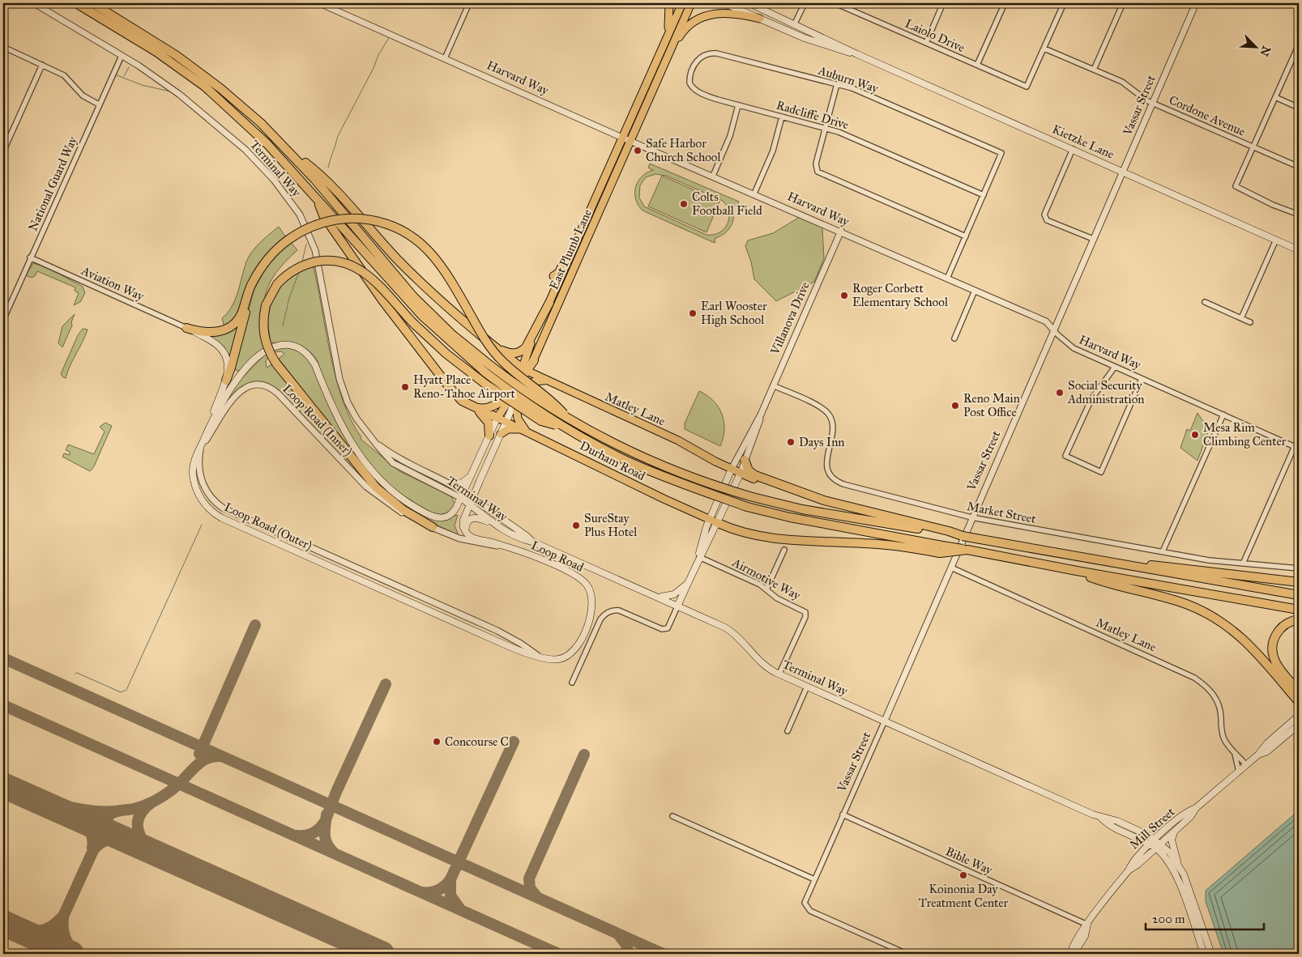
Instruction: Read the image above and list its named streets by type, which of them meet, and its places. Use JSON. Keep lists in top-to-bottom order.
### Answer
{
  "streets": {
    "main road": [
      "Kietzke Lane",
      "Terminal Way",
      "East Plumb Lane",
      "Villanova Drive",
      "Matley Lane",
      "Durham Road",
      "Loop Road (Outer)",
      "Loop Road",
      "Mill Street"
    ],
    "street": [
      "Laiolo Drive",
      "Harvard Way",
      "Auburn Way",
      "Vassar Street",
      "Radcliffe Drive",
      "Cordone Avenue",
      "National Guard Way",
      "Aviation Way",
      "Loop Road (Inner)",
      "Market Street",
      "Airmotive Way",
      "Bible Way"
    ]
  },
  "crossings": [
    ["Laiolo Drive", "Cordone Avenue"],
    ["Harvard Way", "Vassar Street"],
    ["Harvard Way", "East Plumb Lane"],
    ["Harvard Way", "Villanova Drive"],
    ["Auburn Way", "Radcliffe Drive"],
    ["Vassar Street", "Cordone Avenue"],
    ["Vassar Street", "Kietzke Lane"],
    ["Vassar Street", "Terminal Way"],
    ["Vassar Street", "Matley Lane"],
    ["Vassar Street", "Market Street"],
    ["Vassar Street", "Bible Way"],
    ["Terminal Way", "National Guard Way"],
    ["Terminal Way", "Villanova Drive"],
    ["Terminal Way", "Loop Road (Outer)"],
    ["Terminal Way", "Airmotive Way"],
    ["Terminal Way", "Mill Street"],
    ["National Guard Way", "Aviation Way"],
    ["East Plumb Lane", "Matley Lane"],
    ["Villanova Drive", "Matley Lane"],
    ["Villanova Drive", "Durham Road"],
    ["Villanova Drive", "Market Street"],
    ["Villanova Drive", "Airmotive Way"],
    ["Matley Lane", "Mill Street"],
    ["Loop Road (Inner)", "Loop Road (Outer)"],
    ["Loop Road (Inner)", "Loop Road"],
    ["Loop Road (Outer)", "Loop Road"],
    ["Mill Street", "Bible Way"]
  ],
  "places": [
    "Safe Harbor Church School",
    "Colts Football Field",
    "Roger Corbett Elementary School",
    "Earl Wooster High School",
    "Hyatt Place Reno-Tahoe Airport",
    "Social Security Administration",
    "Reno Main Post Office",
    "Mesa Rim Climbing Center",
    "Days Inn",
    "SureStay Plus Hotel",
    "Concourse C",
    "Koinonia Day Treatment Center"
  ],
  "scale_bar": "200 m",
  "north": "bottom right"
}
